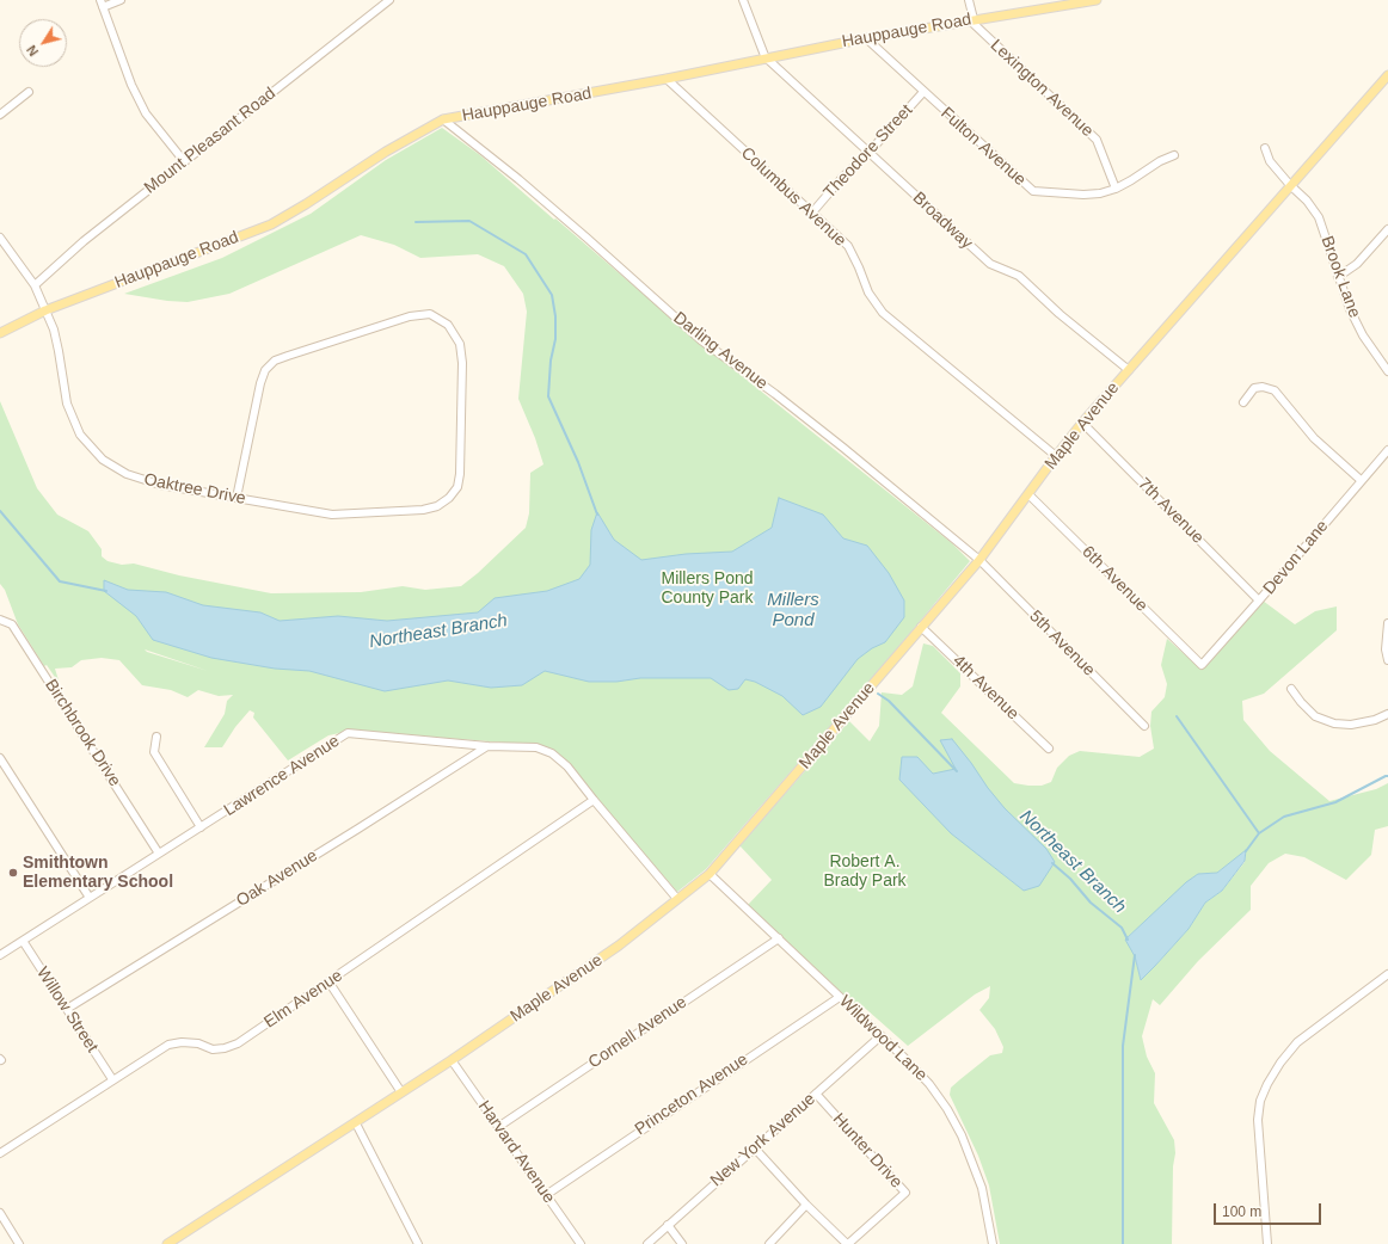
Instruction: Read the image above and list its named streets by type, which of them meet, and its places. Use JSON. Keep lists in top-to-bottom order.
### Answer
{
  "streets": {
    "main road": ["Hauppauge Road", "Maple Avenue"],
    "street": [
      "Lexington Avenue",
      "Mount Pleasant Road",
      "Fulton Avenue",
      "Theodore Street",
      "Columbus Avenue",
      "Broadway",
      "Brook Lane",
      "Darling Avenue",
      "Oaktree Drive",
      "7th Avenue",
      "Devon Lane",
      "6th Avenue",
      "5th Avenue",
      "4th Avenue",
      "Birchbrook Drive",
      "Lawrence Avenue",
      "Oak Avenue",
      "Elm Avenue",
      "Willow Street",
      "Cornell Avenue",
      "Wildwood Lane",
      "Princeton Avenue",
      "New York Avenue",
      "Hunter Drive",
      "Harvard Avenue"
    ]
  },
  "crossings": [
    ["Hauppauge Road", "Lexington Avenue"],
    ["Hauppauge Road", "Fulton Avenue"],
    ["Hauppauge Road", "Columbus Avenue"],
    ["Hauppauge Road", "Broadway"],
    ["Hauppauge Road", "Darling Avenue"],
    ["Hauppauge Road", "Oaktree Drive"],
    ["Lexington Avenue", "Fulton Avenue"],
    ["Mount Pleasant Road", "Oaktree Drive"],
    ["Fulton Avenue", "Theodore Street"],
    ["Theodore Street", "Columbus Avenue"],
    ["Theodore Street", "Broadway"],
    ["Columbus Avenue", "Maple Avenue"],
    ["Broadway", "Maple Avenue"],
    ["Brook Lane", "Maple Avenue"],
    ["Darling Avenue", "Maple Avenue"],
    ["Darling Avenue", "5th Avenue"],
    ["Maple Avenue", "7th Avenue"],
    ["Maple Avenue", "6th Avenue"],
    ["Maple Avenue", "5th Avenue"],
    ["Maple Avenue", "4th Avenue"],
    ["Maple Avenue", "Lawrence Avenue"],
    ["Maple Avenue", "Wildwood Lane"],
    ["Maple Avenue", "Harvard Avenue"],
    ["7th Avenue", "Devon Lane"],
    ["Devon Lane", "6th Avenue"],
    ["Birchbrook Drive", "Lawrence Avenue"],
    ["Lawrence Avenue", "Oak Avenue"],
    ["Lawrence Avenue", "Elm Avenue"],
    ["Lawrence Avenue", "Willow Street"],
    ["Oak Avenue", "Willow Street"],
    ["Elm Avenue", "Willow Street"],
    ["Cornell Avenue", "Wildwood Lane"],
    ["Cornell Avenue", "Harvard Avenue"],
    ["Wildwood Lane", "Princeton Avenue"],
    ["Wildwood Lane", "New York Avenue"],
    ["Princeton Avenue", "Harvard Avenue"],
    ["New York Avenue", "Hunter Drive"]
  ],
  "water": ["Millers Pond", "Northeast Branch"],
  "parks": ["Millers Pond County Park", "Robert A. Brady Park"],
  "places": ["Smithtown Elementary School"],
  "scale_bar": "100 m",
  "north": "bottom left"
}
